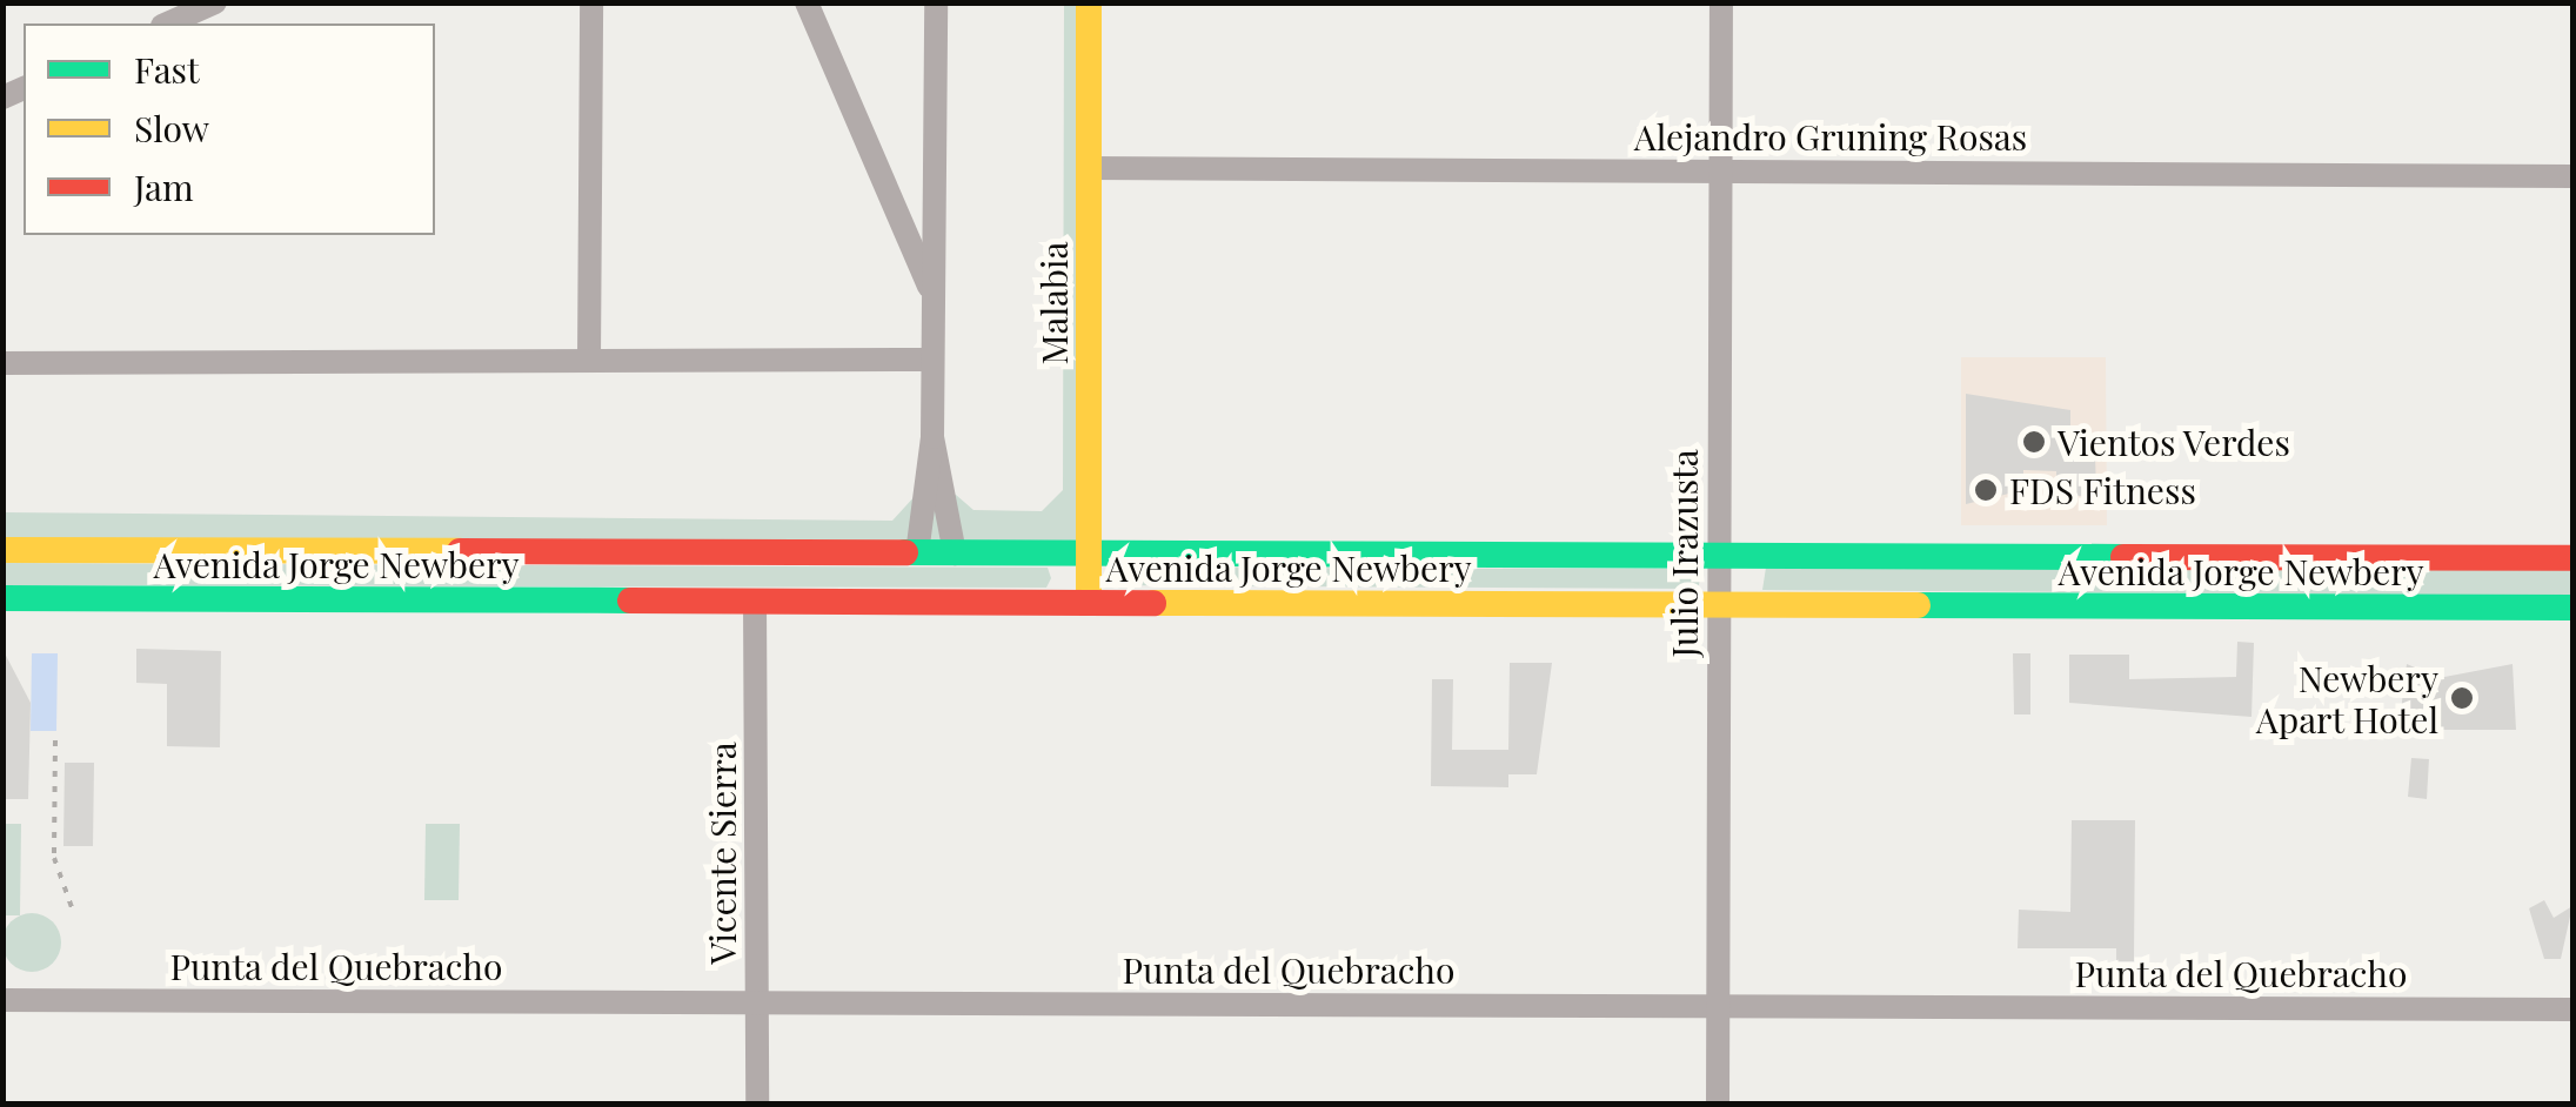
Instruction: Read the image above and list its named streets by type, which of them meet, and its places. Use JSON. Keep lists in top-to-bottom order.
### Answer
{
  "streets": {
    "main road": ["Malabia", "Avenida Jorge Newbery"],
    "street": [
      "Alejandro Gruning Rosas",
      "Julio Irazusta",
      "Vicente Sierra",
      "Punta del Quebracho"
    ]
  },
  "crossings": [
    ["Alejandro Gruning Rosas", "Malabia"],
    ["Alejandro Gruning Rosas", "Julio Irazusta"],
    ["Malabia", "Avenida Jorge Newbery"],
    ["Julio Irazusta", "Avenida Jorge Newbery"],
    ["Julio Irazusta", "Punta del Quebracho"],
    ["Avenida Jorge Newbery", "Vicente Sierra"],
    ["Vicente Sierra", "Punta del Quebracho"]
  ],
  "places": ["Vientos Verdes", "FDS Fitness", "Newbery Apart Hotel"],
  "legend": ["Fast", "Slow", "Jam"]
}
